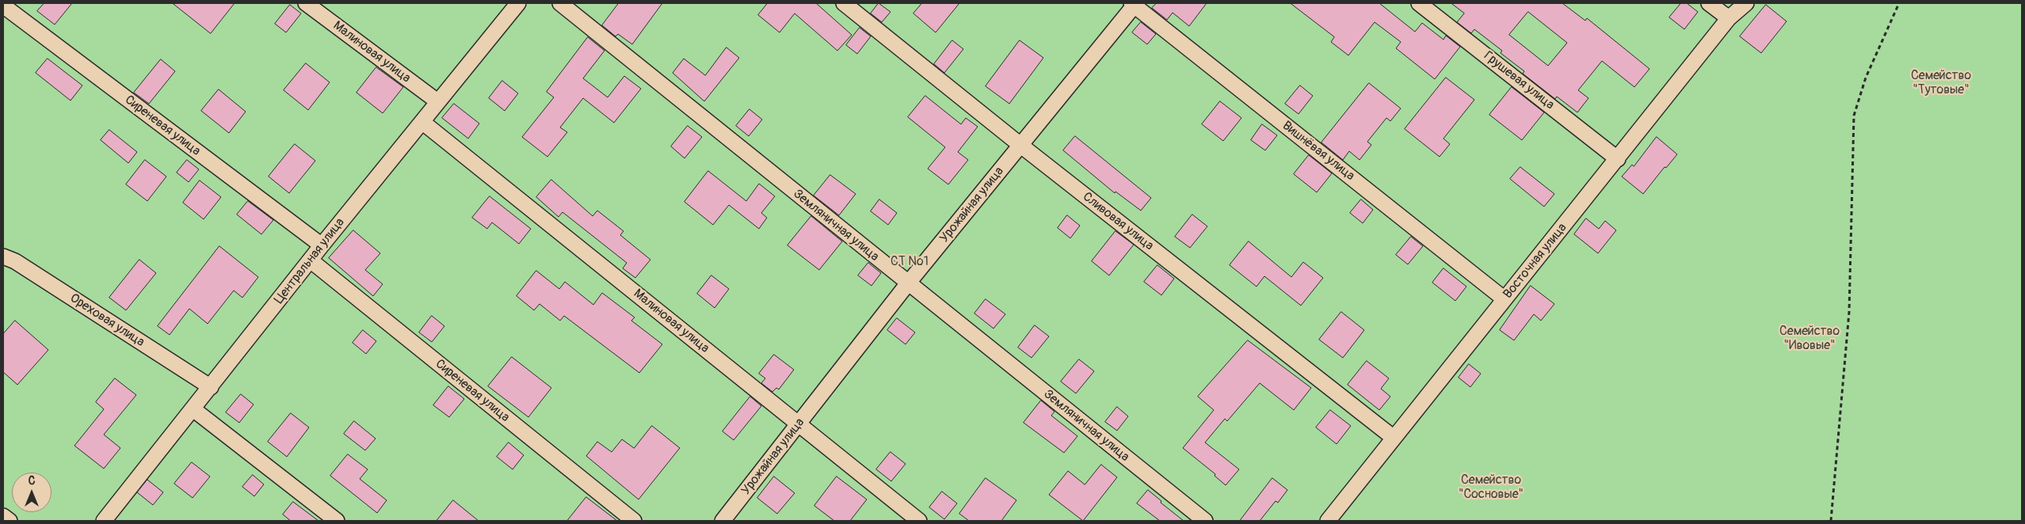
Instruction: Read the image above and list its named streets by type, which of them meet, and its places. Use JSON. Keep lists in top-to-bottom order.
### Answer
{
  "streets": {
    "street": [
      "Малиновая улица",
      "Грушевая улица",
      "Сиреневая улица",
      "Вишнёвая улица",
      "Урожайная улица",
      "Сливовая улица",
      "Земляничная улица",
      "Центральная улица",
      "Восточная улица",
      "Ореховая улица"
    ]
  },
  "crossings": [
    ["Малиновая улица", "Урожайная улица"],
    ["Малиновая улица", "Центральная улица"],
    ["Грушевая улица", "Восточная улица"],
    ["Сиреневая улица", "Центральная улица"],
    ["Вишнёвая улица", "Урожайная улица"],
    ["Вишнёвая улица", "Восточная улица"],
    ["Урожайная улица", "Сливовая улица"],
    ["Урожайная улица", "Земляничная улица"],
    ["Сливовая улица", "Восточная улица"],
    ["Центральная улица", "Ореховая улица"]
  ],
  "parks": [
    "Семейство \"Тутовые\"",
    "СТ №1",
    "Семейство \"Ивовые\"",
    "Семейство \"Сосновые\""
  ],
  "north": "top"
}
